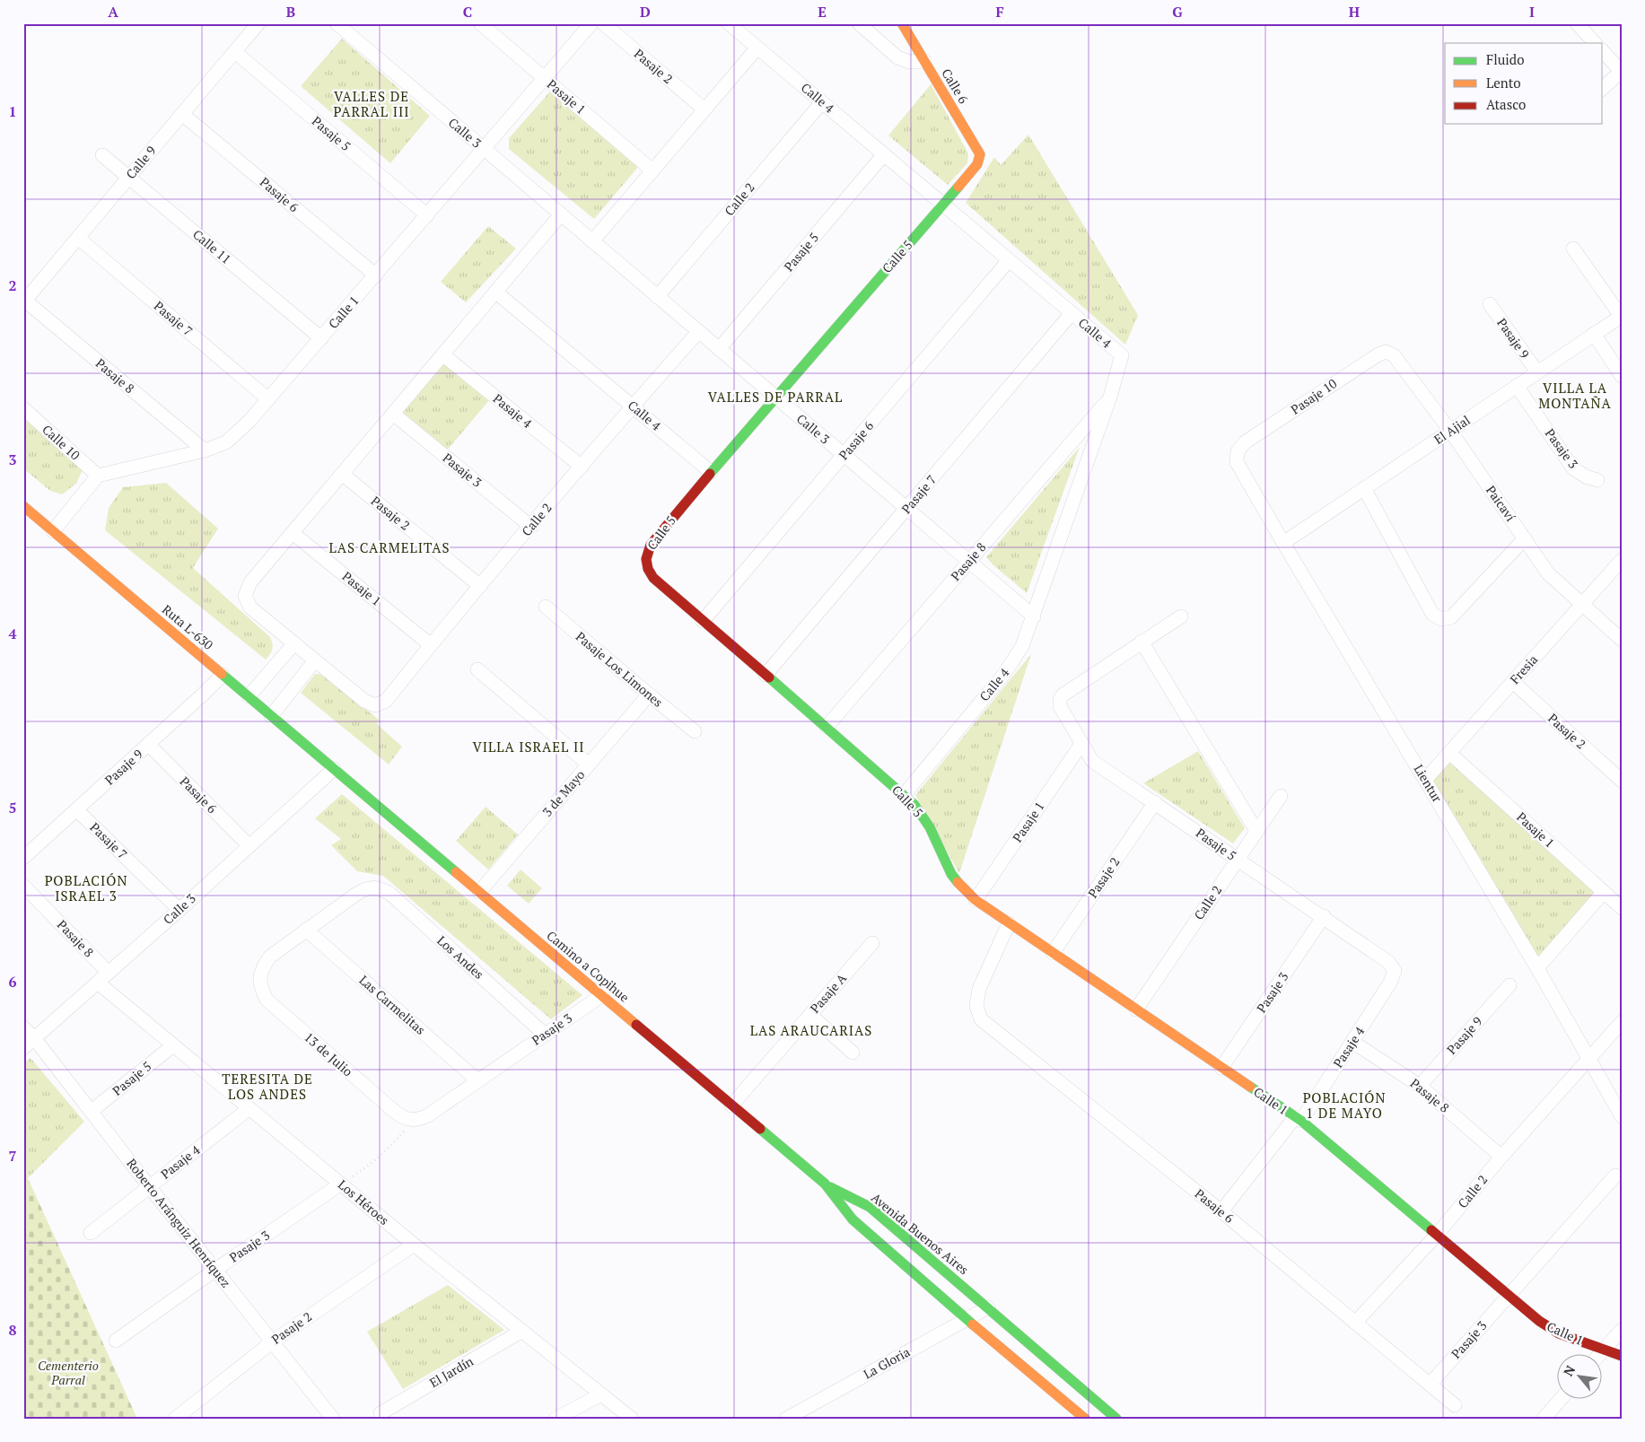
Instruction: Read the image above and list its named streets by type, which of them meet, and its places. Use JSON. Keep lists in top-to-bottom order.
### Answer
{
  "streets": {
    "street": [
      "Pasaje 2",
      "Calle 6",
      "Pasaje 1",
      "Calle 4",
      "Calle 3",
      "Pasaje 5",
      "Calle 9",
      "Pasaje 6",
      "Calle 2",
      "Calle 11",
      "Calle 5",
      "Calle 1",
      "Pasaje 7",
      "Pasaje 9",
      "Pasaje 8",
      "Pasaje 10",
      "Pasaje 4",
      "El Ajial",
      "Calle 10",
      "Pasaje 3",
      "Paicaví",
      "Ruta L-630",
      "Pasaje Los Limones",
      "Fresia",
      "Lientur",
      "3 de Mayo",
      "Los Andes",
      "Camino a Copihue",
      "Pasaje A",
      "Las Carmelitas",
      "13 de Julio",
      "Los Héroes",
      "Roberto Aránguiz Henríquez",
      "Avenida Buenos Aires",
      "La Gloria",
      "El Jardín"
    ]
  },
  "crossings": [
    ["Pasaje 2", "Pasaje 5"],
    ["Pasaje 2", "Calle 2"],
    ["Pasaje 2", "Calle 1"],
    ["Pasaje 2", "Fresia"],
    ["Pasaje 2", "Los Héroes"],
    ["Pasaje 2", "Roberto Aránguiz Henríquez"],
    ["Calle 6", "Calle 5"],
    ["Pasaje 1", "Pasaje 5"],
    ["Pasaje 1", "Calle 2"],
    ["Pasaje 1", "Calle 5"],
    ["Pasaje 1", "Calle 1"],
    ["Pasaje 1", "Fresia"],
    ["Calle 4", "Calle 3"],
    ["Calle 4", "Pasaje 5"],
    ["Calle 4", "Pasaje 6"],
    ["Calle 4", "Calle 2"],
    ["Calle 4", "Calle 5"],
    ["Calle 4", "Pasaje 7"],
    ["Calle 4", "Pasaje 8"],
    ["Calle 3", "Pasaje 5"],
    ["Calle 3", "Pasaje 6"],
    ["Calle 3", "Calle 2"],
    ["Calle 3", "Calle 5"],
    ["Calle 3", "Calle 1"],
    ["Calle 3", "Pasaje 7"],
    ["Calle 3", "Pasaje 8"],
    ["Calle 3", "Ruta L-630"],
    ["Calle 3", "Camino a Copihue"],
    ["Calle 3", "Los Héroes"],
    ["Calle 3", "Roberto Aránguiz Henríquez"],
    ["Pasaje 5", "Calle 9"],
    ["Pasaje 5", "Calle 2"],
    ["Pasaje 5", "Calle 1"],
    ["Pasaje 5", "Pasaje 4"],
    ["Pasaje 5", "Pasaje 3"],
    ["Pasaje 5", "Los Héroes"],
    ["Pasaje 5", "Roberto Aránguiz Henríquez"],
    ["Calle 9", "Pasaje 6"],
    ["Calle 9", "Calle 11"],
    ["Calle 9", "Pasaje 7"],
    ["Calle 9", "Pasaje 8"],
    ["Pasaje 6", "Calle 2"],
    ["Pasaje 6", "Calle 5"],
    ["Pasaje 6", "Calle 1"],
    ["Pasaje 6", "Pasaje 9"],
    ["Pasaje 6", "Pasaje 4"],
    ["Pasaje 6", "Pasaje 3"],
    ["Calle 2", "Calle 1"],
    ["Calle 2", "Pasaje 8"],
    ["Calle 2", "Pasaje 4"],
    ["Calle 2", "Pasaje 3"],
    ["Calle 2", "Lientur"],
    ["Calle 11", "Calle 1"],
    ["Calle 5", "Calle 1"],
    ["Calle 5", "Pasaje 7"],
    ["Calle 5", "Pasaje 8"],
    ["Calle 1", "Pasaje 7"],
    ["Calle 1", "Pasaje 8"],
    ["Calle 1", "Pasaje 4"],
    ["Calle 1", "Calle 10"],
    ["Calle 1", "Pasaje 3"],
    ["Pasaje 7", "Pasaje 9"],
    ["Pasaje 9", "Pasaje 8"],
    ["Pasaje 9", "El Ajial"],
    ["Pasaje 9", "Ruta L-630"],
    ["Pasaje 8", "Pasaje 4"],
    ["Pasaje 10", "Paicaví"],
    ["Pasaje 10", "Lientur"],
    ["Pasaje 4", "Los Héroes"],
    ["Pasaje 4", "Roberto Aránguiz Henríquez"],
    ["El Ajial", "Pasaje 3"],
    ["El Ajial", "Paicaví"],
    ["El Ajial", "Lientur"],
    ["Pasaje 3", "Los Andes"],
    ["Pasaje 3", "Camino a Copihue"],
    ["Pasaje 3", "Las Carmelitas"],
    ["Pasaje 3", "13 de Julio"],
    ["Pasaje 3", "Los Héroes"],
    ["Pasaje 3", "Roberto Aránguiz Henríquez"],
    ["Paicaví", "Fresia"],
    ["Ruta L-630", "Camino a Copihue"],
    ["Pasaje Los Limones", "3 de Mayo"],
    ["Fresia", "Lientur"],
    ["3 de Mayo", "Camino a Copihue"],
    ["Los Andes", "Las Carmelitas"],
    ["Los Andes", "13 de Julio"],
    ["Camino a Copihue", "Pasaje A"],
    ["Camino a Copihue", "Avenida Buenos Aires"],
    ["Las Carmelitas", "13 de Julio"],
    ["Los Héroes", "El Jardín"],
    ["Avenida Buenos Aires", "La Gloria"]
  ],
  "districts": [
    "VALLES DE PARRAL III",
    "VILLA LA MONTAÑA",
    "VALLES DE PARRAL",
    "LAS CARMELITAS",
    "VILLA ISRAEL II",
    "POBLACIÓN ISRAEL 3",
    "LAS ARAUCARIAS",
    "TERESITA DE LOS ANDES",
    "POBLACIÓN 1 DE MAYO"
  ],
  "parks": ["Cementerio Parral"],
  "legend": ["Fluido", "Lento", "Atasco"],
  "north": "top left",
  "grid": {
    "columns": [
      "A",
      "B",
      "C",
      "D",
      "E",
      "F",
      "G",
      "H",
      "I"
    ],
    "rows": [
      "1",
      "2",
      "3",
      "4",
      "5",
      "6",
      "7",
      "8"
    ]
  }
}
